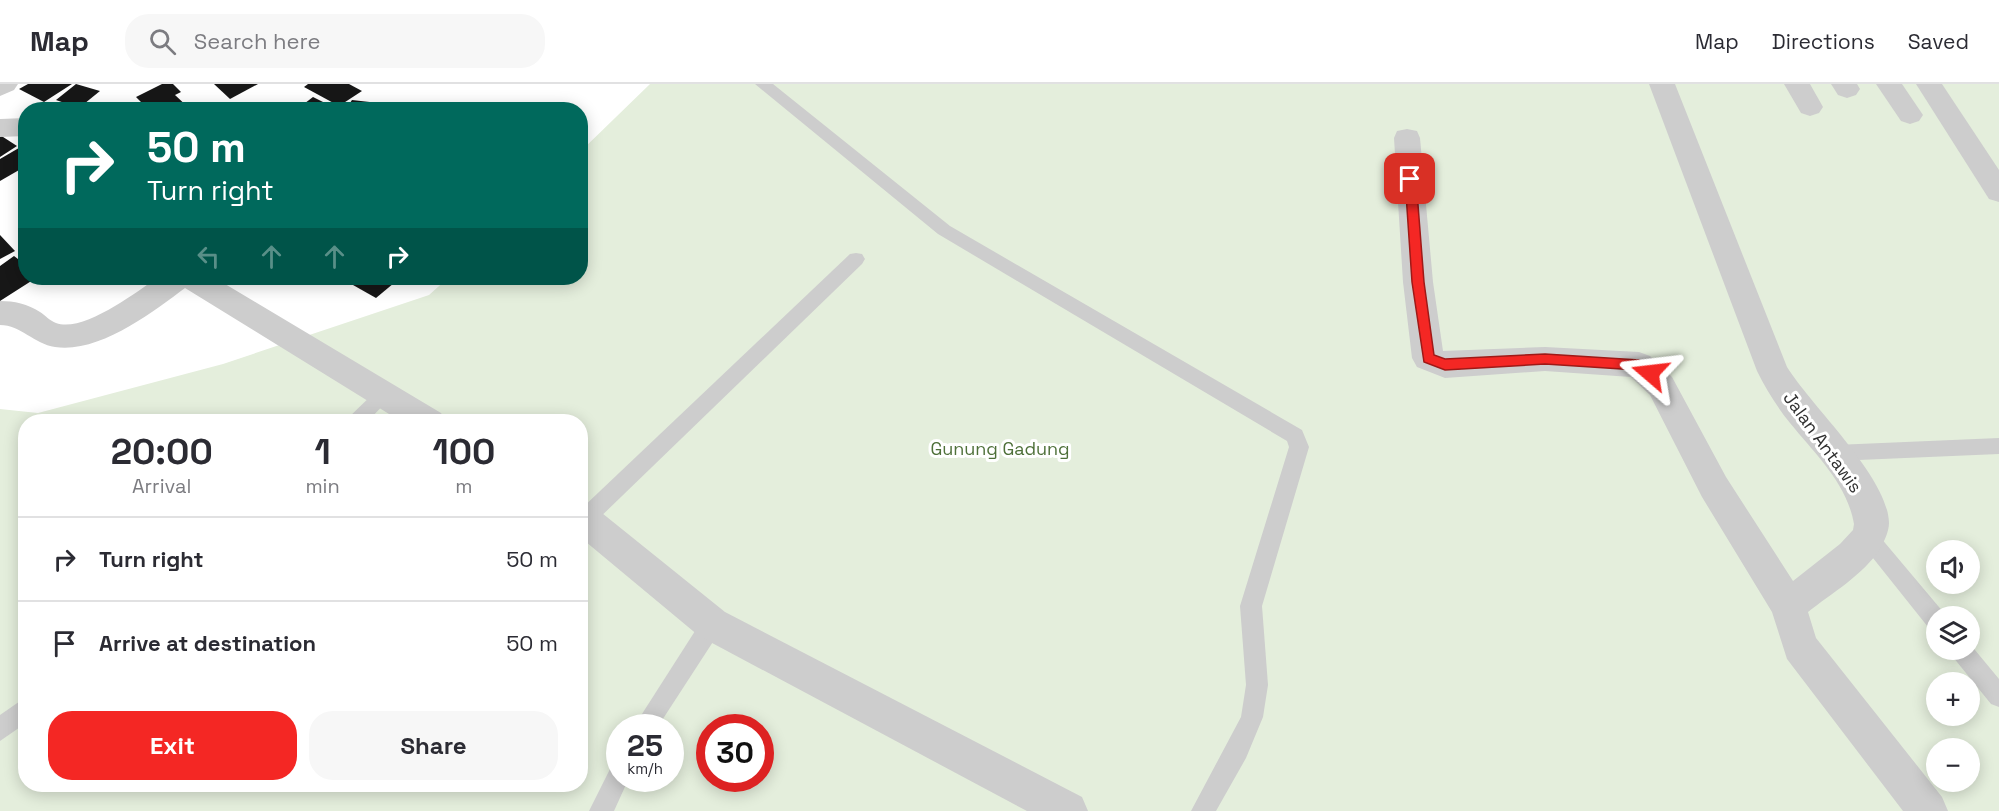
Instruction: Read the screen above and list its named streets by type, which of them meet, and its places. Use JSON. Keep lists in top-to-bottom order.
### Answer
{
  "streets": {
    "street": ["Jalan Antawis"]
  },
  "parks": ["Gunung Gadung"],
  "page": {
    "header": "Map",
    "search": "Search here",
    "nav": ["Map", "Directions", "Saved"],
    "turn": ["50 m", "Turn right"],
    "eta": [
      "20:00",
      "Arrival",
      "1",
      "min",
      "100",
      "m"
    ],
    "list": [
      {
        "name": "Turn right",
        "value": "50 m"
      },
      {
        "name": "Arrive at destination",
        "value": "50 m"
      }
    ],
    "map_buttons": ["+", "−"],
    "buttons": ["Exit", "Share"],
    "speed": "25 km/h",
    "limit": "30"
  }
}
